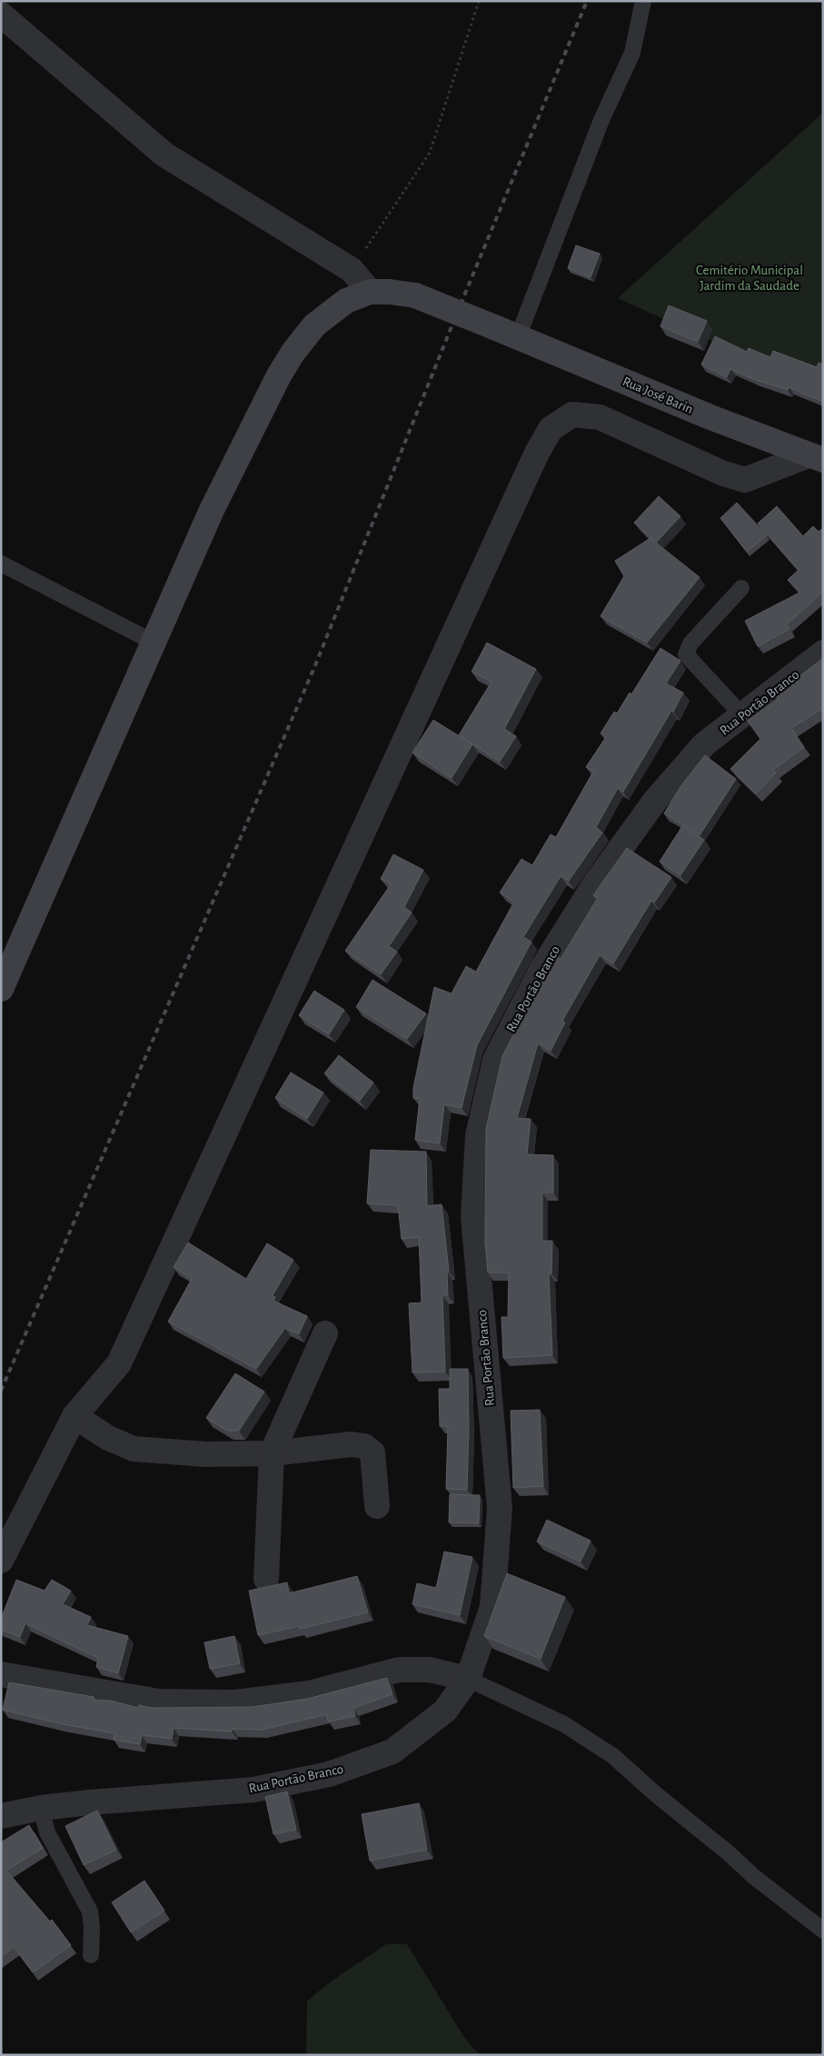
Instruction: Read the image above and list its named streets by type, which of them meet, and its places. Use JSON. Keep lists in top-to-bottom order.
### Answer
{
  "streets": {
    "main road": ["Rua José Barin"],
    "street": ["Rua Portão Branco"]
  },
  "parks": ["Cemitério Municipal Jardim da Saudade"]
}
